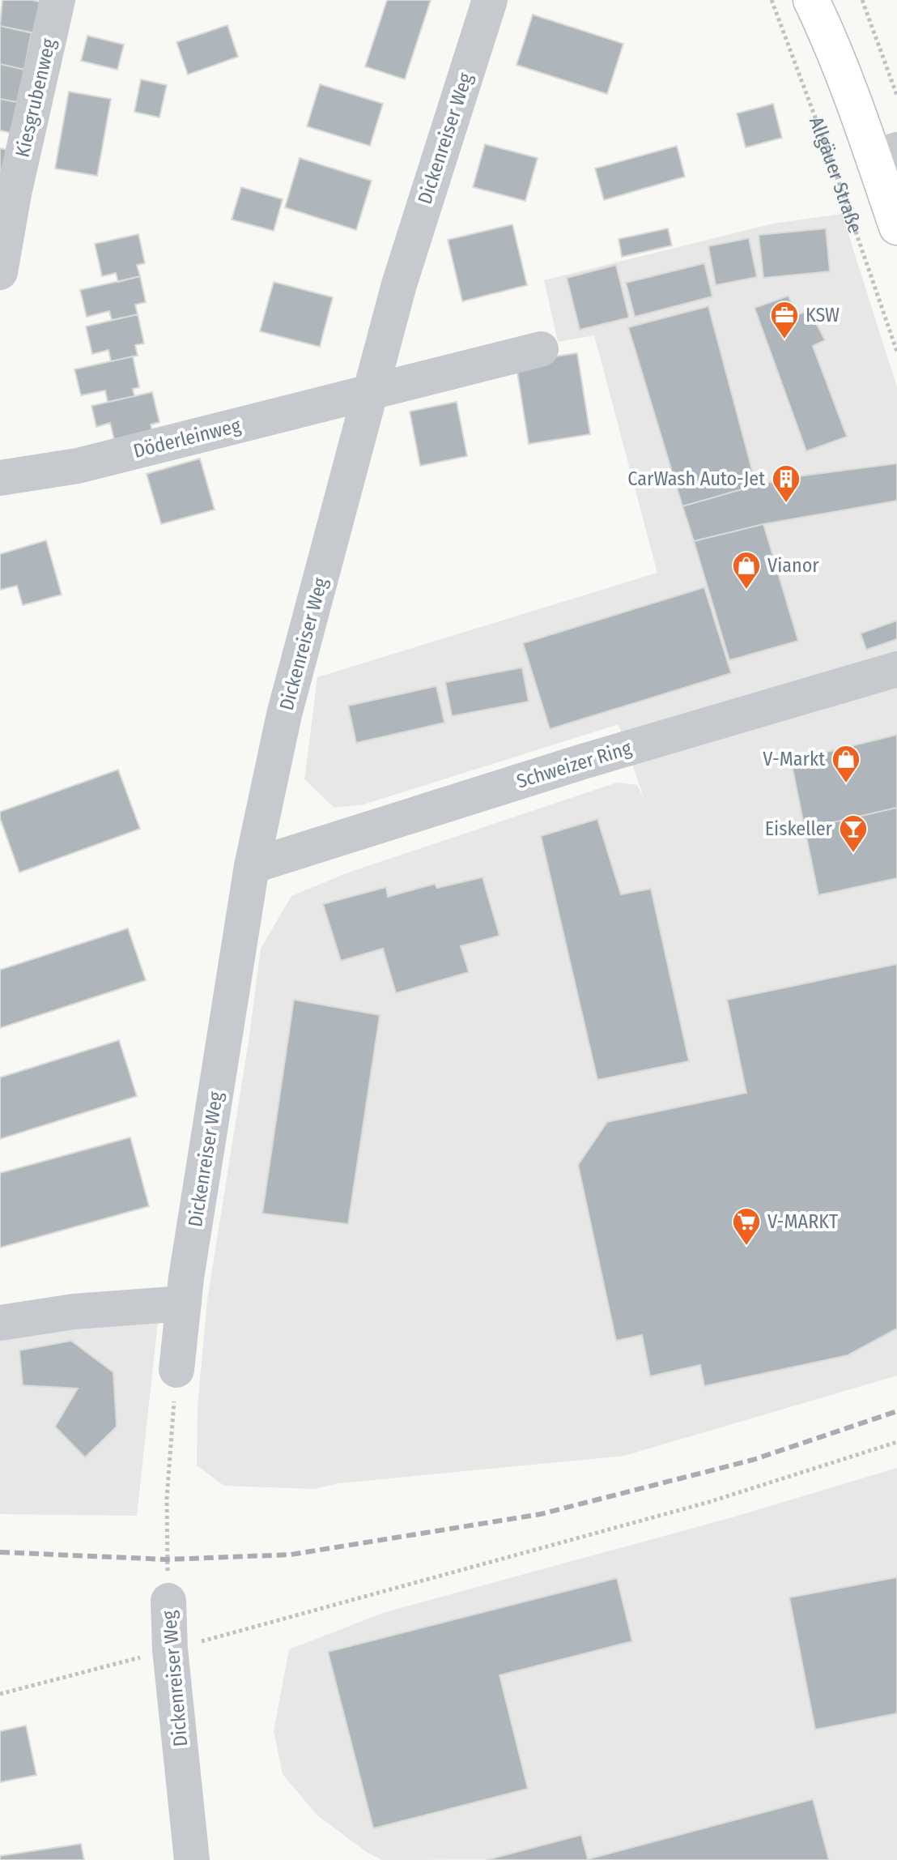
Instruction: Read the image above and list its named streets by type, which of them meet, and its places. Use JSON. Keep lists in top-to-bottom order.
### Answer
{
  "streets": {
    "main road": ["Allgäuer Straße"],
    "street": [
      "Kiesgrubenweg",
      "Dickenreiser Weg",
      "Döderleinweg",
      "Schweizer Ring"
    ]
  },
  "crossings": [
    ["Dickenreiser Weg", "Döderleinweg"],
    ["Dickenreiser Weg", "Schweizer Ring"]
  ],
  "places": {
    "office": ["KSW"],
    "building": ["CarWash Auto-Jet"],
    "shop": ["Vianor", "V-Markt"],
    "bar": ["Eiskeller"],
    "supermarket": ["V-MARKT"]
  }
}
